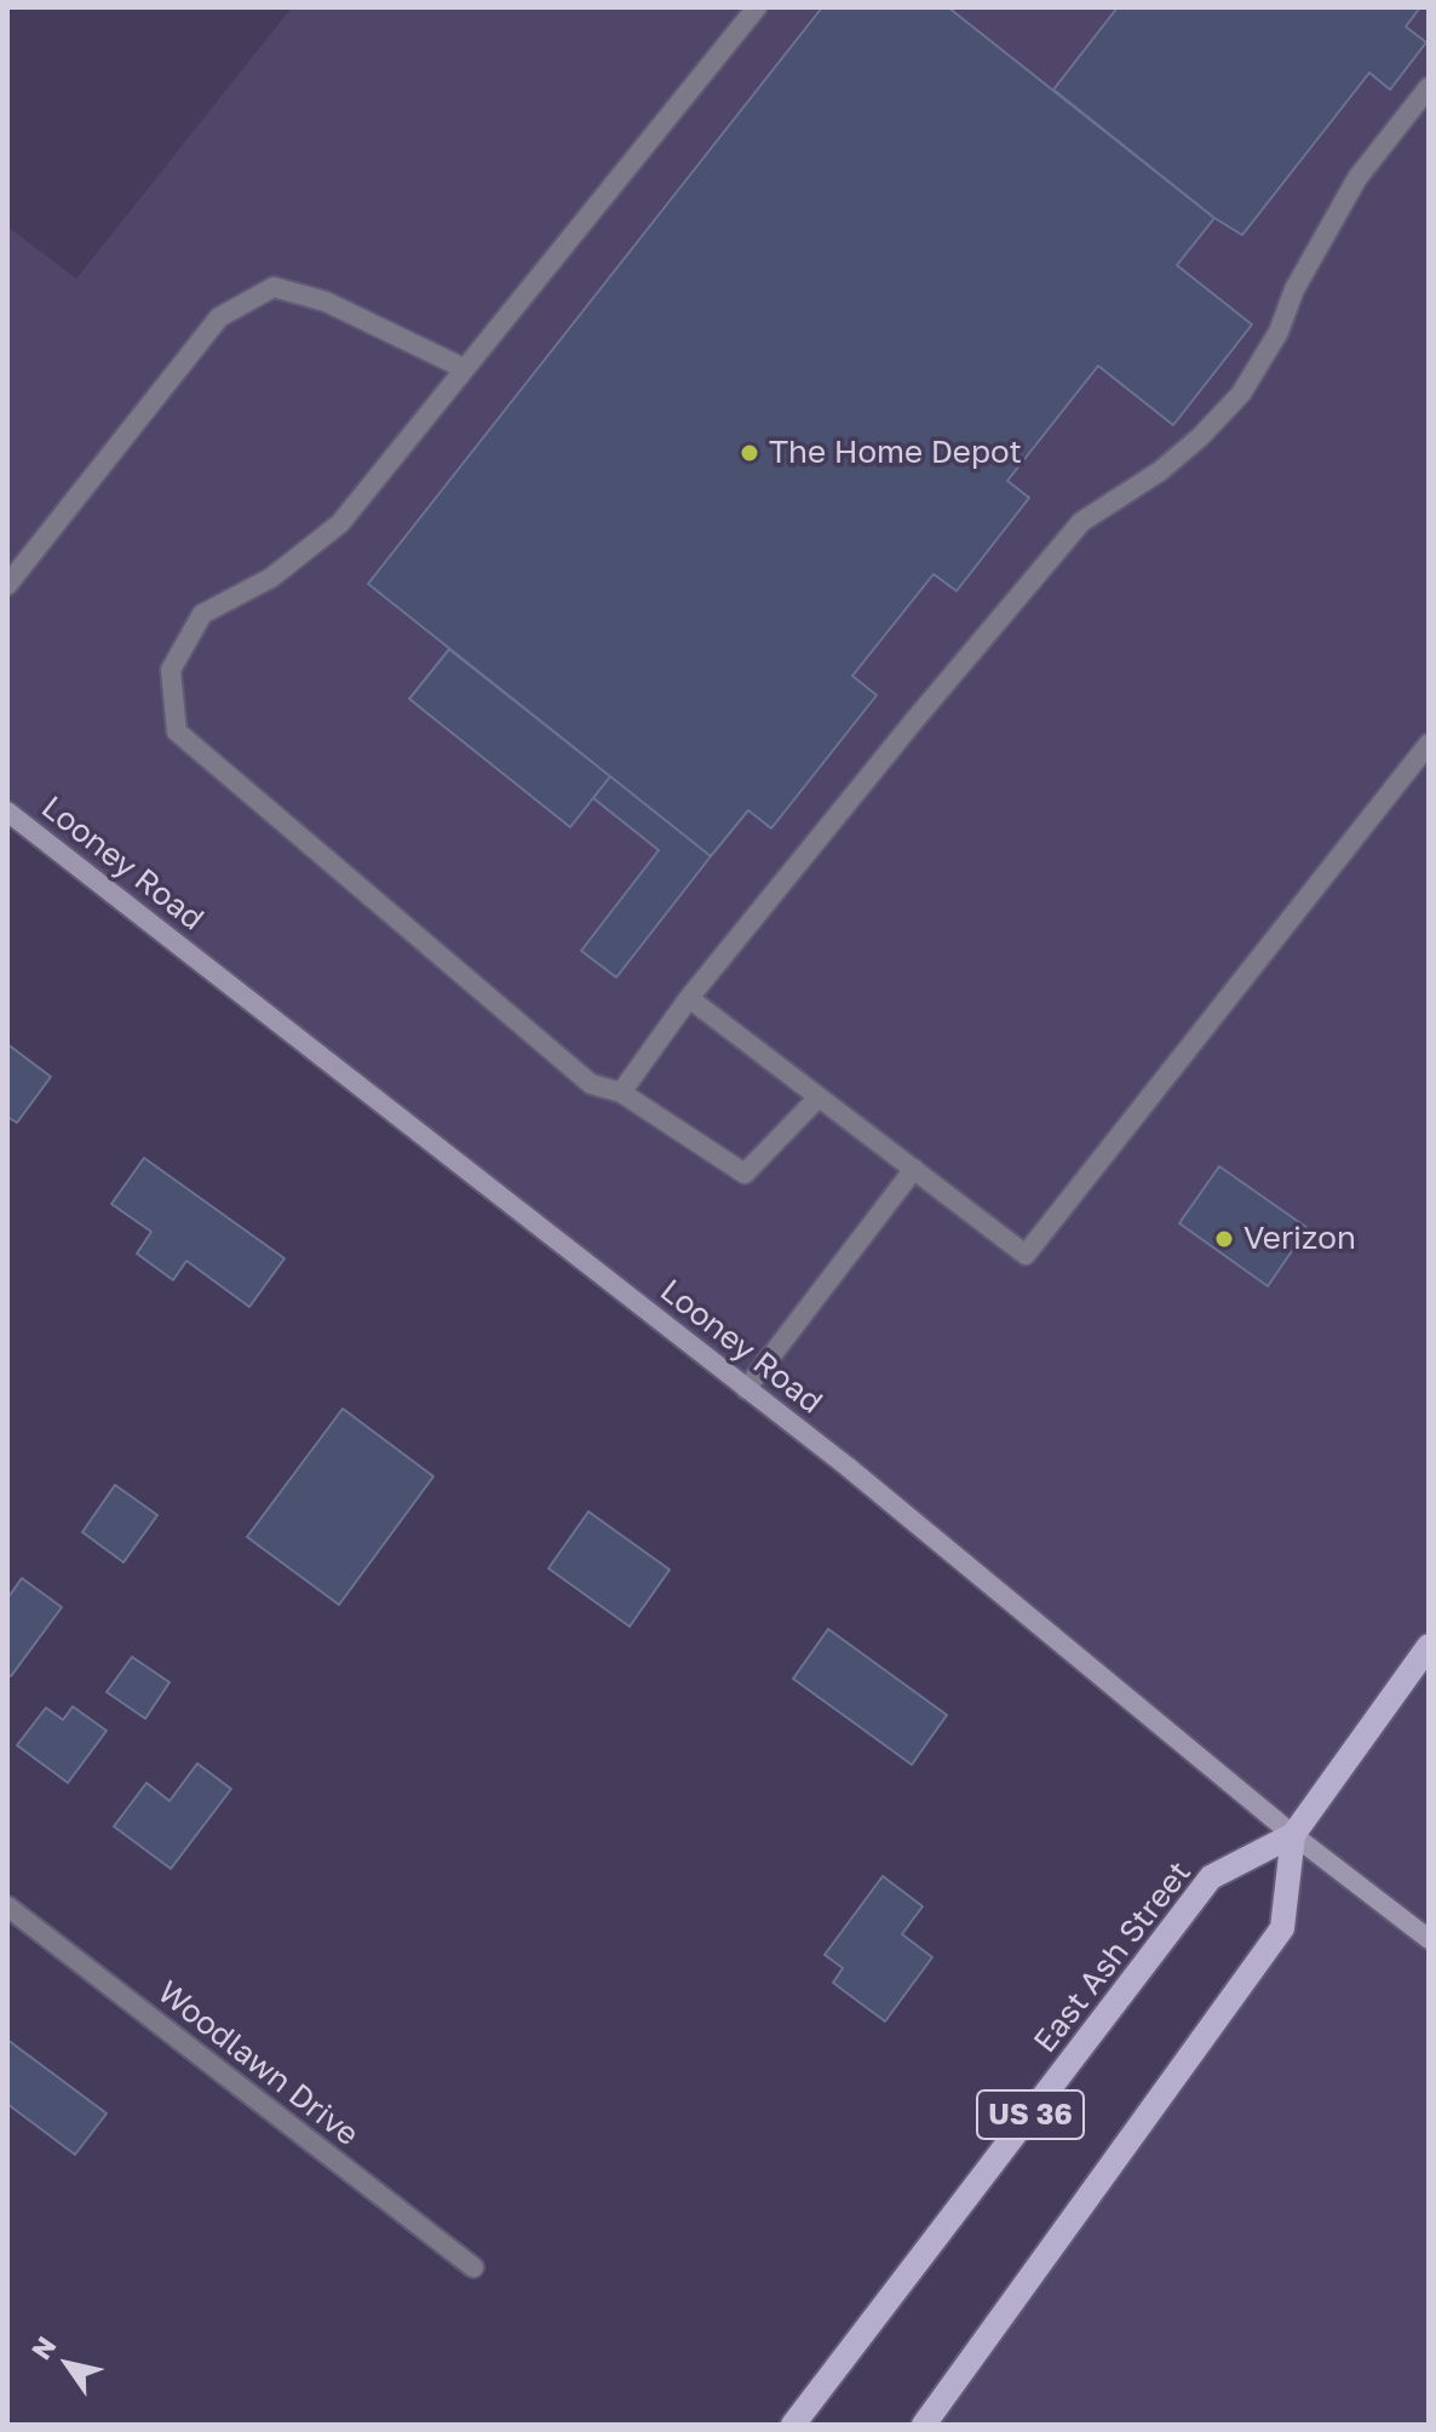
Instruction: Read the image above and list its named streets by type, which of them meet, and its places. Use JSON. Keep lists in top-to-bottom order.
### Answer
{
  "streets": {
    "main road": ["East Ash Street", "US 36"],
    "street": ["Looney Road", "Woodlawn Drive"]
  },
  "crossings": [
    ["Looney Road", "East Ash Street"]
  ],
  "places": ["The Home Depot", "Verizon"],
  "north": "top left"
}
